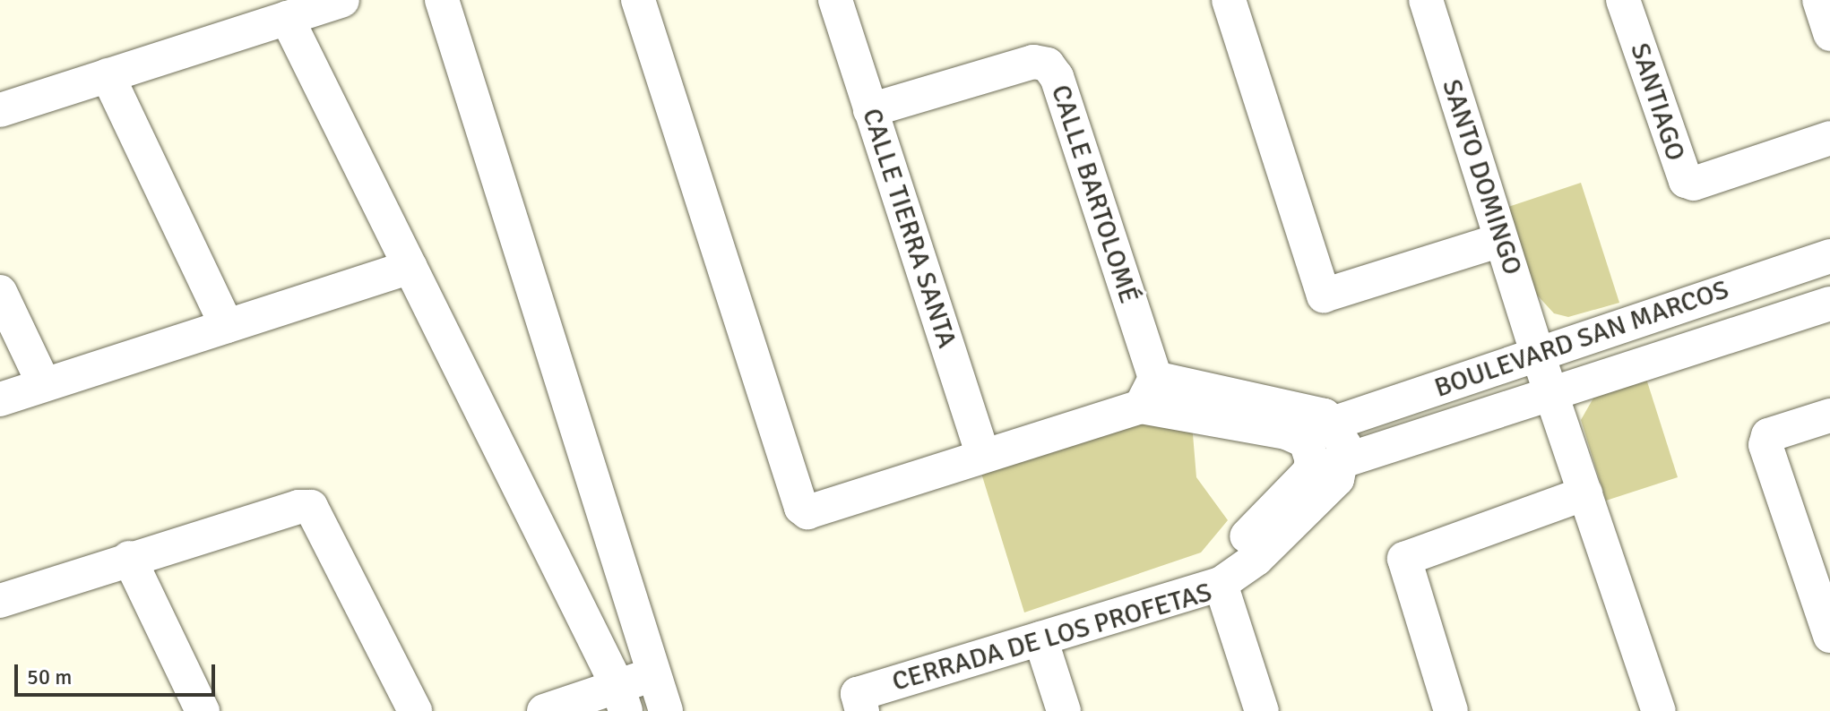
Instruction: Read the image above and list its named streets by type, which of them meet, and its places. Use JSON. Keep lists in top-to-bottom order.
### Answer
{
  "streets": {
    "street": [
      "SANTIAGO",
      "SANTO DOMINGO",
      "CALLE BARTOLOMÉ",
      "CALLE TIERRA SANTA",
      "BOULEVARD SAN MARCOS",
      "CERRADA DE LOS PROFETAS"
    ]
  },
  "crossings": [
    ["SANTO DOMINGO", "BOULEVARD SAN MARCOS"],
    ["CALLE BARTOLOMÉ", "CALLE TIERRA SANTA"],
    ["CALLE BARTOLOMÉ", "BOULEVARD SAN MARCOS"],
    ["BOULEVARD SAN MARCOS", "CERRADA DE LOS PROFETAS"]
  ],
  "scale_bar": "50 m"
}
